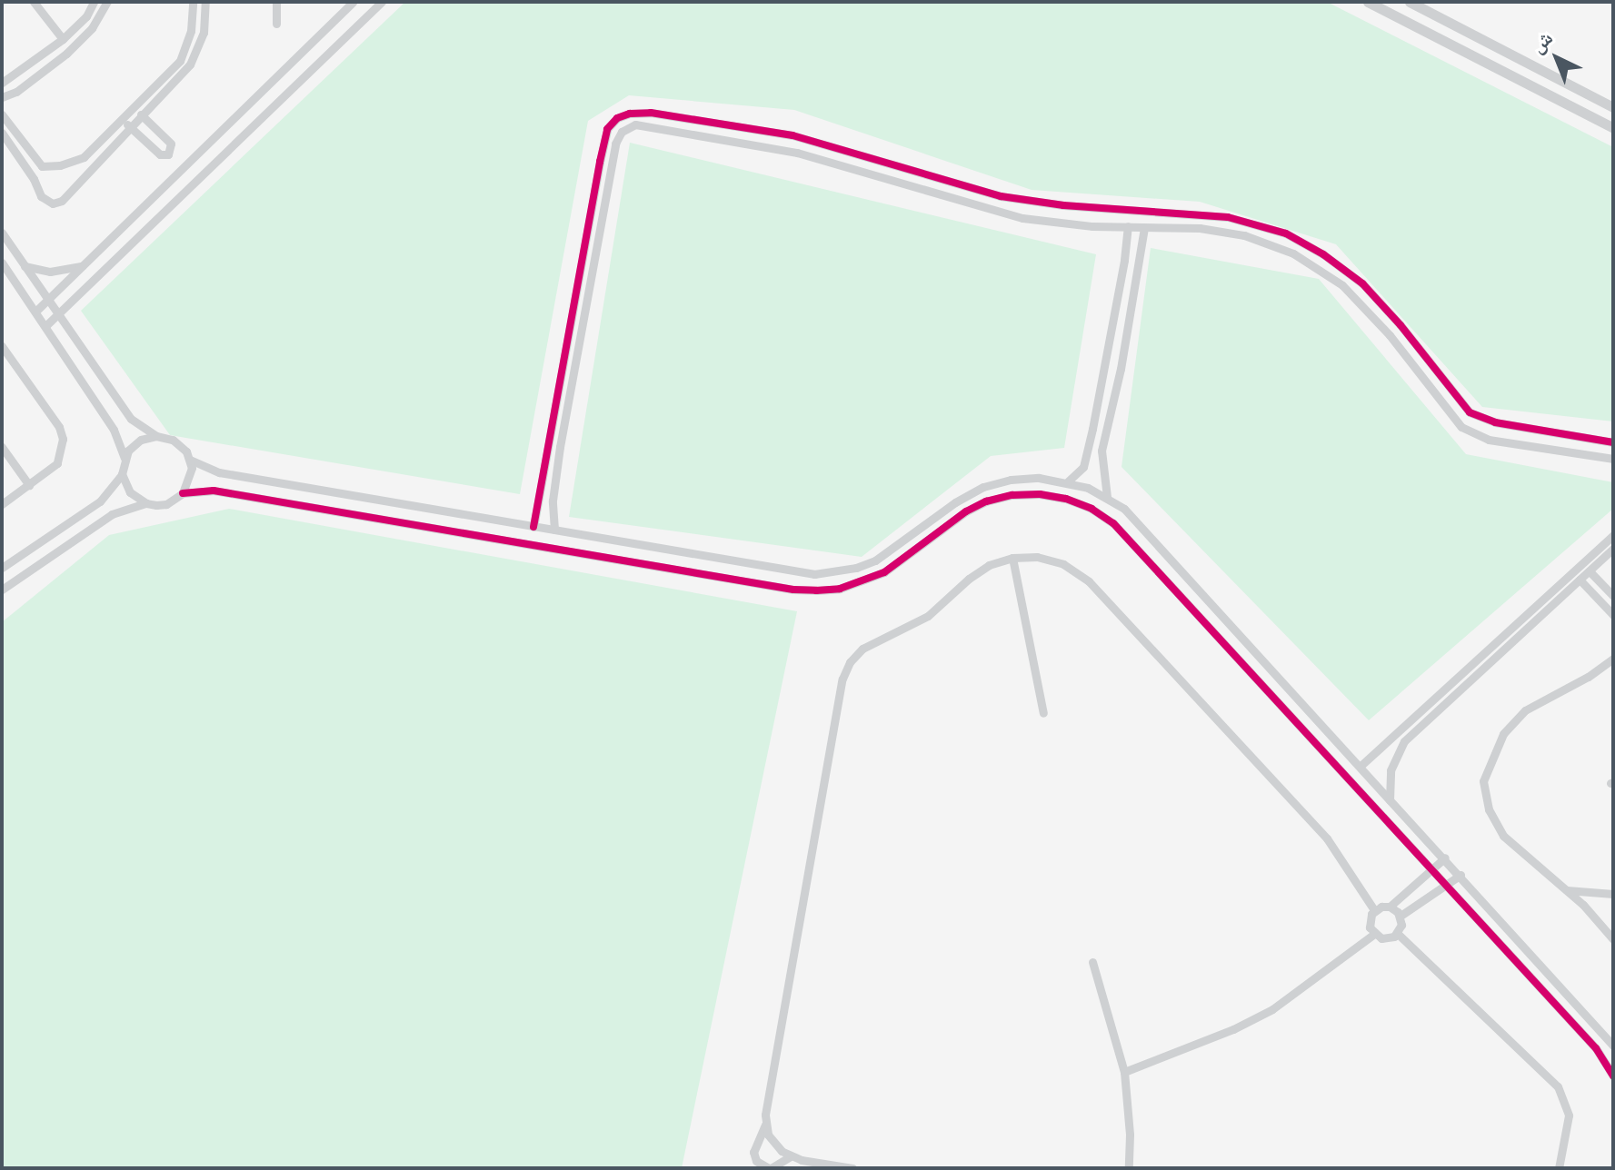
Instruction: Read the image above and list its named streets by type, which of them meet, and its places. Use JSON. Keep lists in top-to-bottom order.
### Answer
{
  "north": "top left"
}
